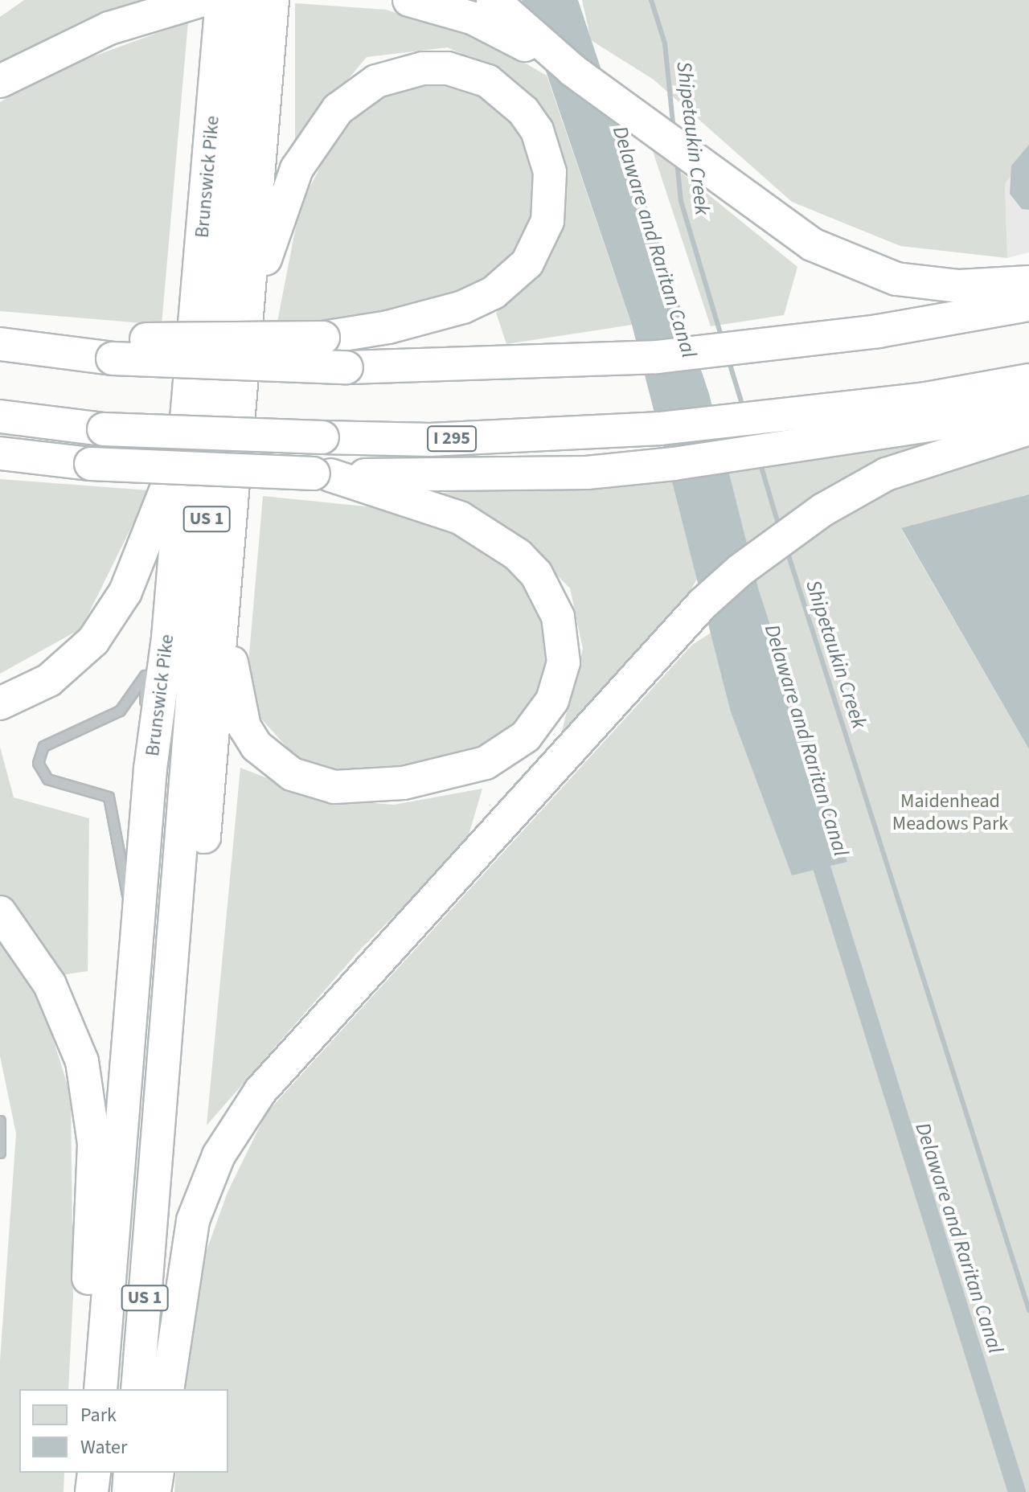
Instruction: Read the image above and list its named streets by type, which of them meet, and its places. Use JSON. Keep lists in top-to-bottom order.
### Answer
{
  "streets": {
    "highway": ["Brunswick Pike", "I 295", "US 1"]
  },
  "water": ["Shipetaukin Creek", "Delaware and Raritan Canal"],
  "parks": ["Maidenhead Meadows Park"],
  "legend": ["Park", "Water"]
}
